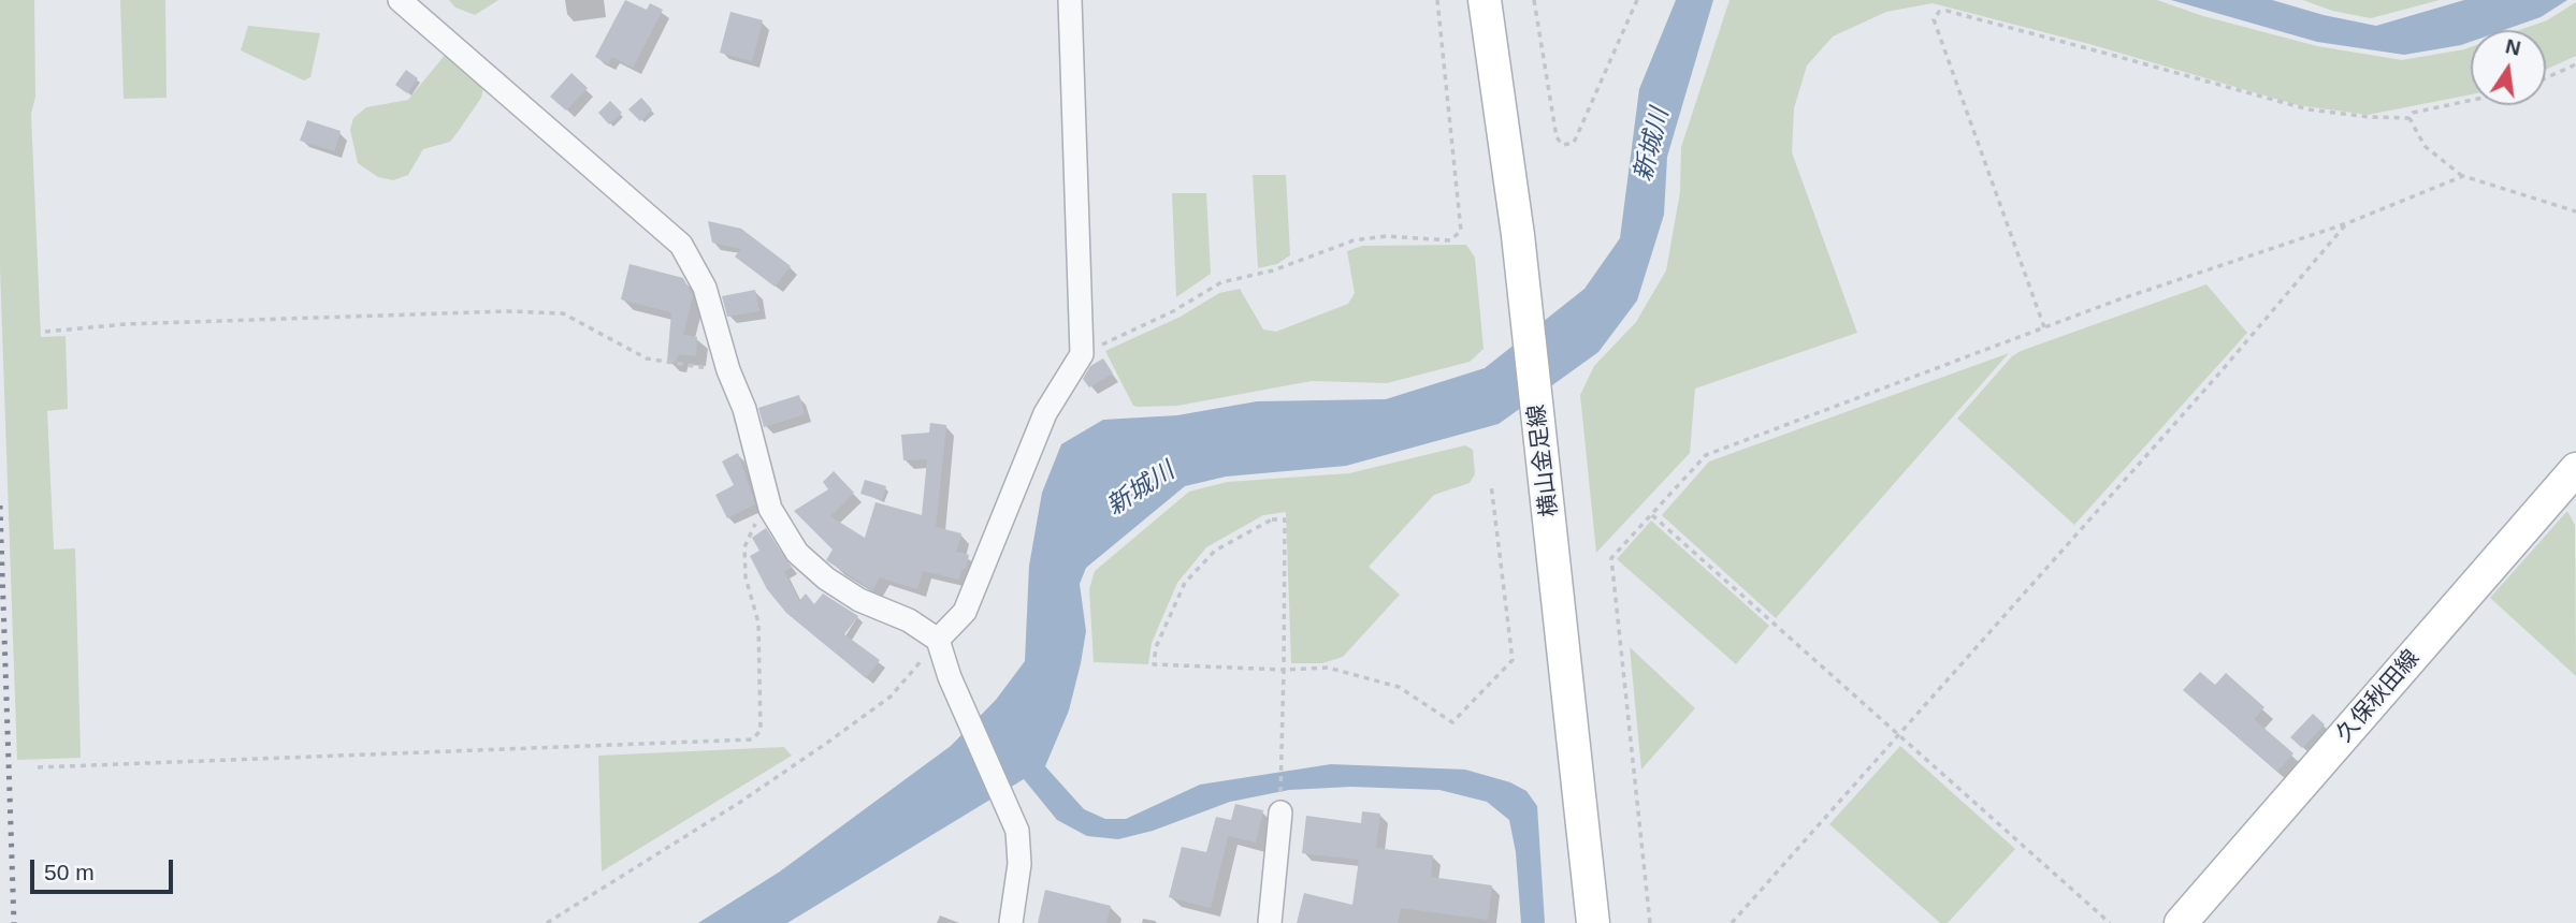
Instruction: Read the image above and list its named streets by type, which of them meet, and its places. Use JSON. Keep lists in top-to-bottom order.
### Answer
{
  "streets": {
    "street": ["横山金足線", "久保秋田線"]
  },
  "water": ["新城川"],
  "scale_bar": "50 m",
  "north": "top"
}
